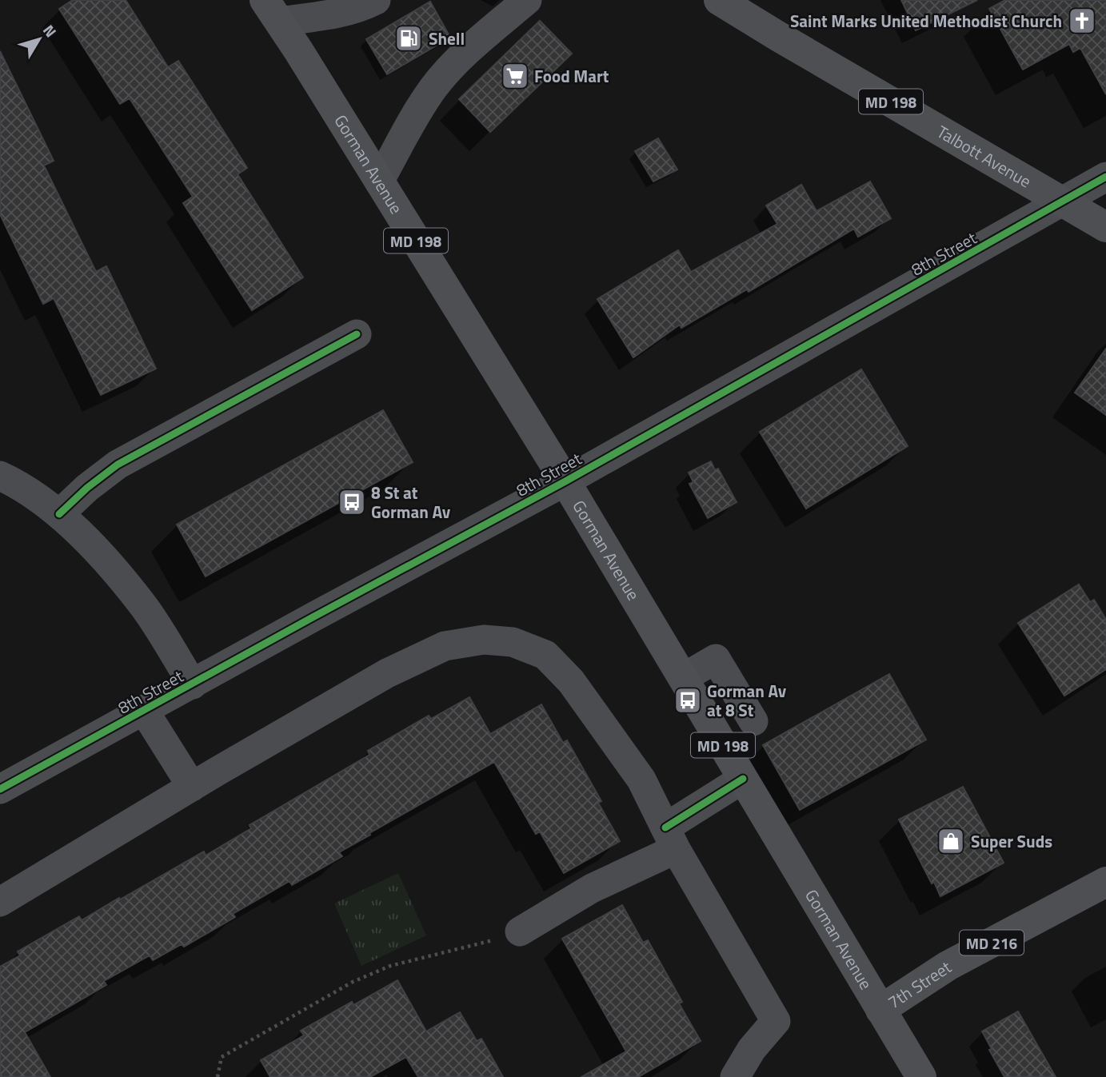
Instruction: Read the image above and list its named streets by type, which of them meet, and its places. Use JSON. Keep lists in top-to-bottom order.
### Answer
{
  "streets": {
    "main road": [
      "MD 198",
      "Talbott Avenue",
      "Gorman Avenue",
      "MD 216",
      "7th Street"
    ],
    "street": ["8th Street"]
  },
  "crossings": [
    ["Talbott Avenue", "8th Street"],
    ["Gorman Avenue", "8th Street"],
    ["Gorman Avenue", "7th Street"]
  ],
  "places": {
    "church": ["Saint Marks United Methodist Church"],
    "fuel station": ["Shell"],
    "supermarket": ["Food Mart"],
    "bus stop": ["8 St at Gorman Av", "Gorman Av at 8 St"],
    "shop": ["Super Suds"]
  },
  "north": "top right"
}
